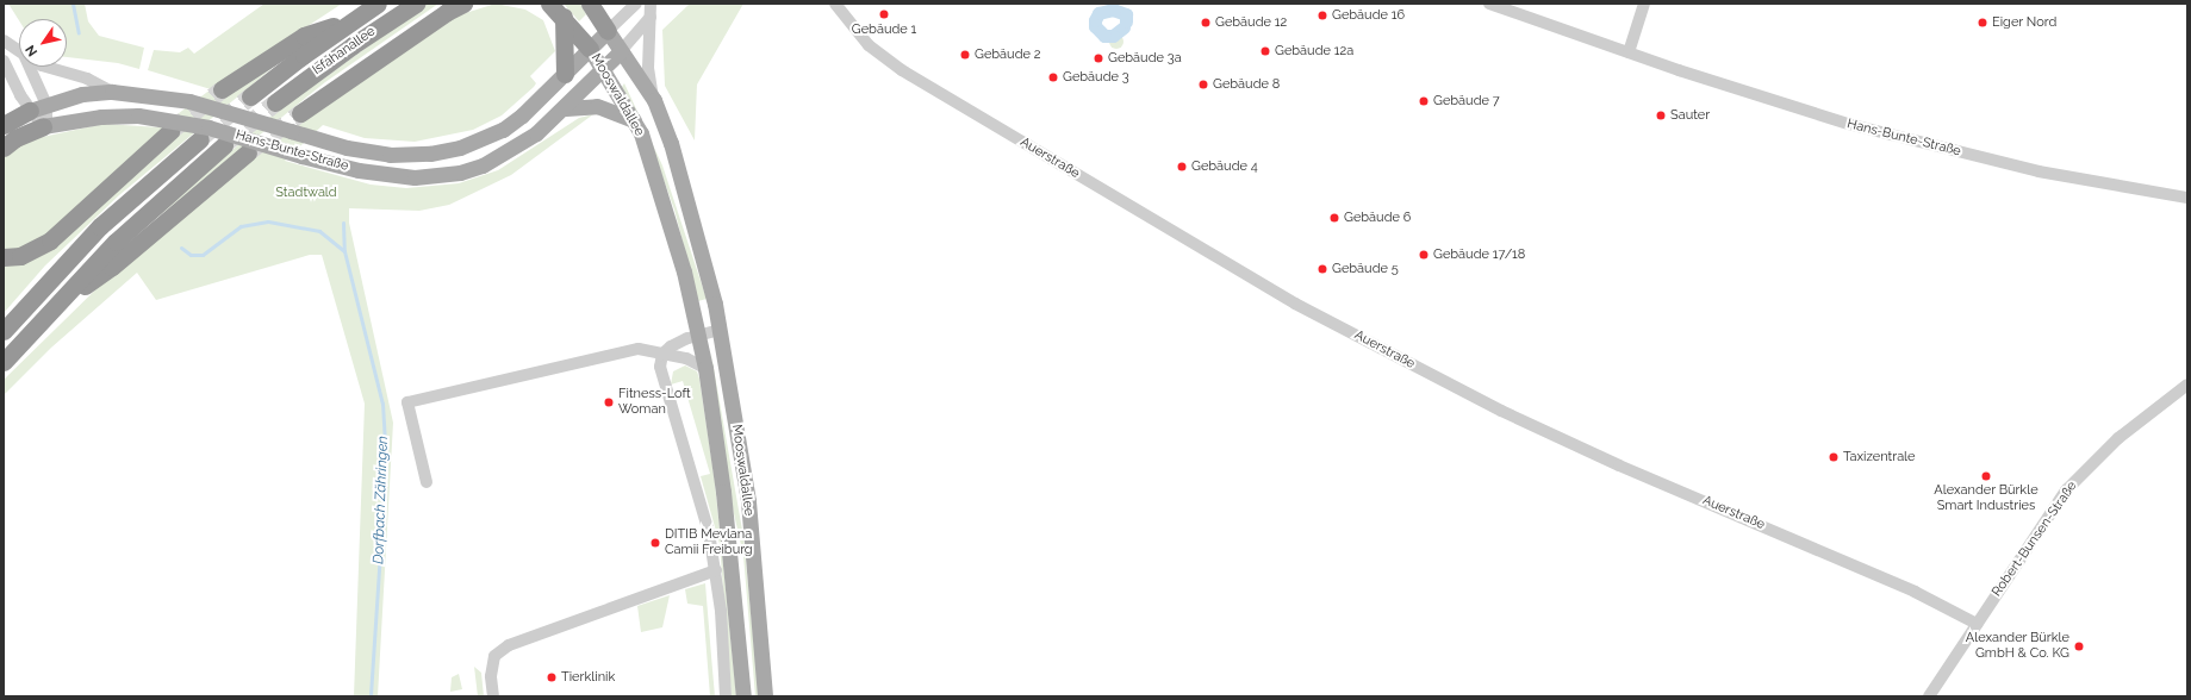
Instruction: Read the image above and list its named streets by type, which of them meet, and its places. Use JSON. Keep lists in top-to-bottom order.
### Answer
{
  "streets": {
    "highway": ["Isfahanallee"],
    "main road": ["Mooswaldallee", "Hans-Bunte-Straße"],
    "street": ["Auerstraße", "Robert-Bunsen-Straße"]
  },
  "crossings": [
    ["Mooswaldallee", "Hans-Bunte-Straße"],
    ["Auerstraße", "Robert-Bunsen-Straße"]
  ],
  "water": ["Dorfbach Zähringen"],
  "parks": ["Stadtwald"],
  "places": [
    "Gebäude 1",
    "Gebäude 16",
    "Gebäude 12",
    "Eiger Nord",
    "Gebäude 12a",
    "Gebäude 2",
    "Gebäude 3a",
    "Gebäude 3",
    "Gebäude 8",
    "Gebäude 7",
    "Sauter",
    "Gebäude 4",
    "Gebäude 6",
    "Gebäude 17/18",
    "Gebäude 5",
    "Fitness-Loft Woman",
    "Taxizentrale",
    "Alexander Bürkle Smart Industries",
    "DITIB Mevlana Camii Freiburg",
    "Alexander Bürkle GmbH & Co. KG",
    "Tierklinik"
  ],
  "north": "bottom left"
}
